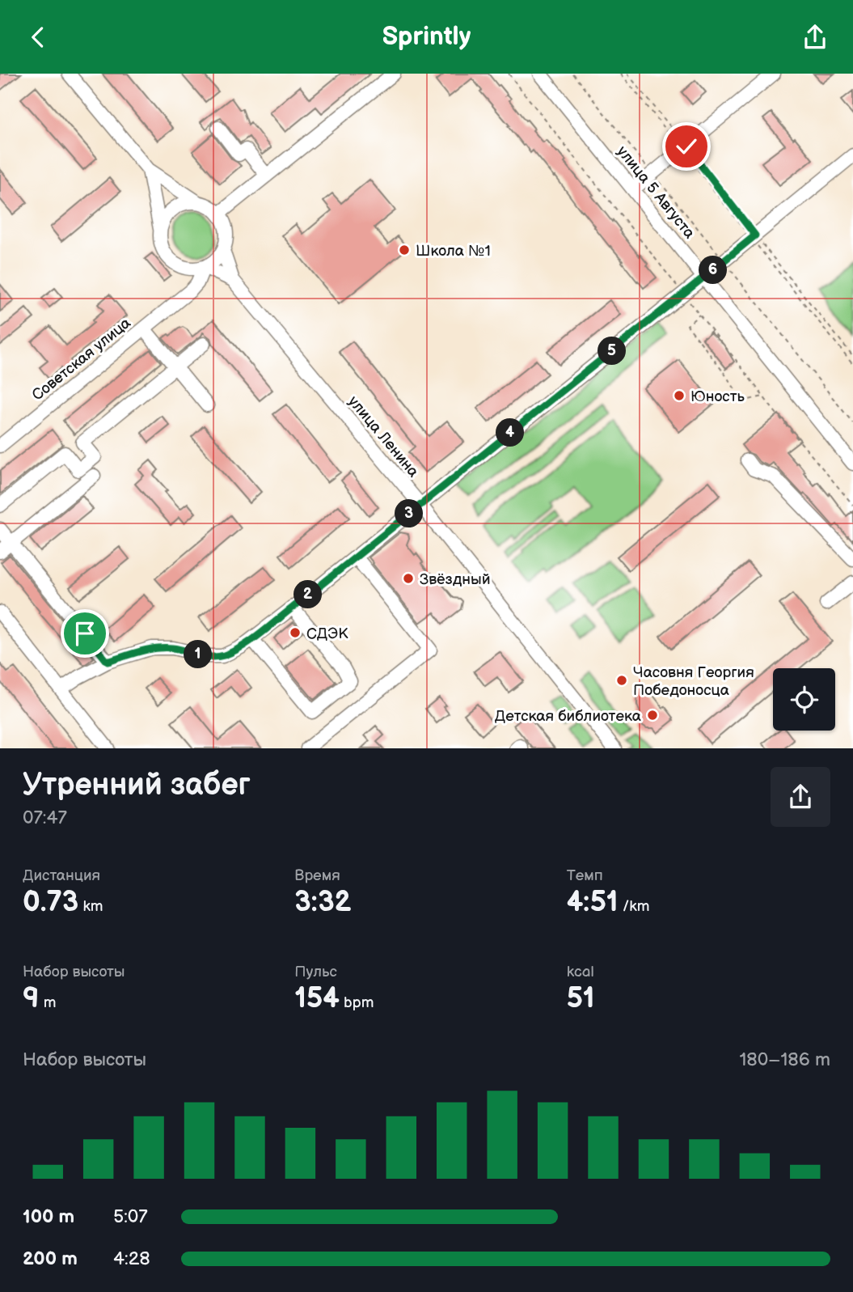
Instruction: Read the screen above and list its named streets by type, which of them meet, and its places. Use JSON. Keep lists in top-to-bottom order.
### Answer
{
  "streets": {
    "street": ["улица 5 Августа", "Советская улица", "улица Ленина"]
  },
  "places": [
    "Школа №1",
    "Юность",
    "Звёздный",
    "СДЭК",
    "Часовня Георгия Победоносца",
    "Детская библиотека"
  ],
  "page": {
    "header": "Sprintly",
    "pins": [
      "6",
      "5",
      "4",
      "3",
      "2",
      "1"
    ],
    "heading": ["Утренний забег", "07:47"],
    "stats": [
      ["Дистанция", "0.73 km"],
      ["Время", "3:32"],
      ["Темп", "4:51 /km"],
      ["Набор высоты", "9 m"],
      ["Пульс", "154 bpm"],
      ["kcal", "51"]
    ],
    "chart": ["Набор высоты", "180–186 m"],
    "list": [
      {
        "name": "100 m",
        "note": "5:07"
      },
      {
        "name": "200 m",
        "note": "4:28"
      }
    ]
  }
}
